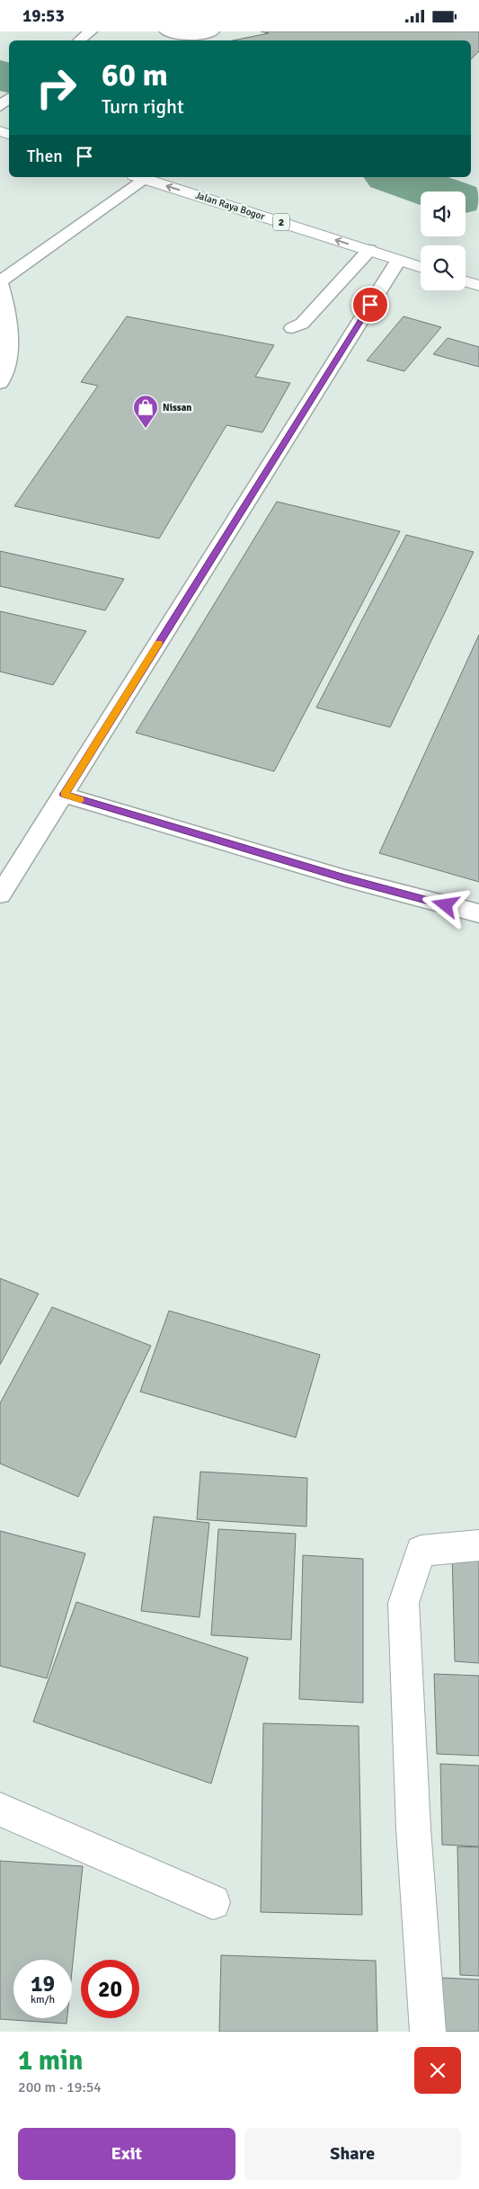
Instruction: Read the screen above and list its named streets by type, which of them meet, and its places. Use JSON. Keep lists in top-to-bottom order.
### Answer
{
  "streets": {
    "main road": ["Jalan Raya Bogor", "2"]
  },
  "one_way": ["Jalan Raya Bogor"],
  "places": {
    "shop": ["Nissan"]
  },
  "page": {
    "status": "19:53",
    "turn": ["60 m", "Turn right"],
    "then": "Then",
    "speed": "19 km/h",
    "limit": "20",
    "heading": ["1 min", "200 m · 19:54"],
    "buttons": ["Exit", "Share"]
  }
}
